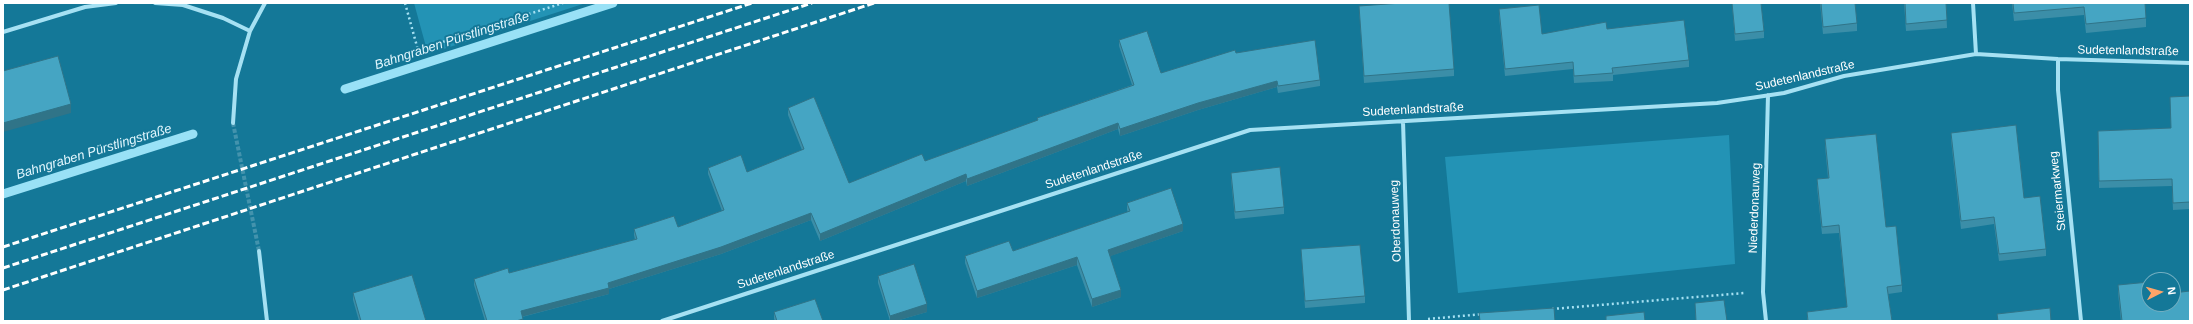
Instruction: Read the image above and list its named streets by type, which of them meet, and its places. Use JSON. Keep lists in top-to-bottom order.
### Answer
{
  "streets": {
    "street": [
      "Sudetenlandstraße",
      "Steiermarkweg",
      "Niederdonauweg",
      "Oberdonauweg"
    ]
  },
  "crossings": [
    ["Sudetenlandstraße", "Steiermarkweg"],
    ["Sudetenlandstraße", "Niederdonauweg"],
    ["Sudetenlandstraße", "Oberdonauweg"]
  ],
  "water": ["Bahngraben Pürstlingstraße"],
  "north": "right"
}
